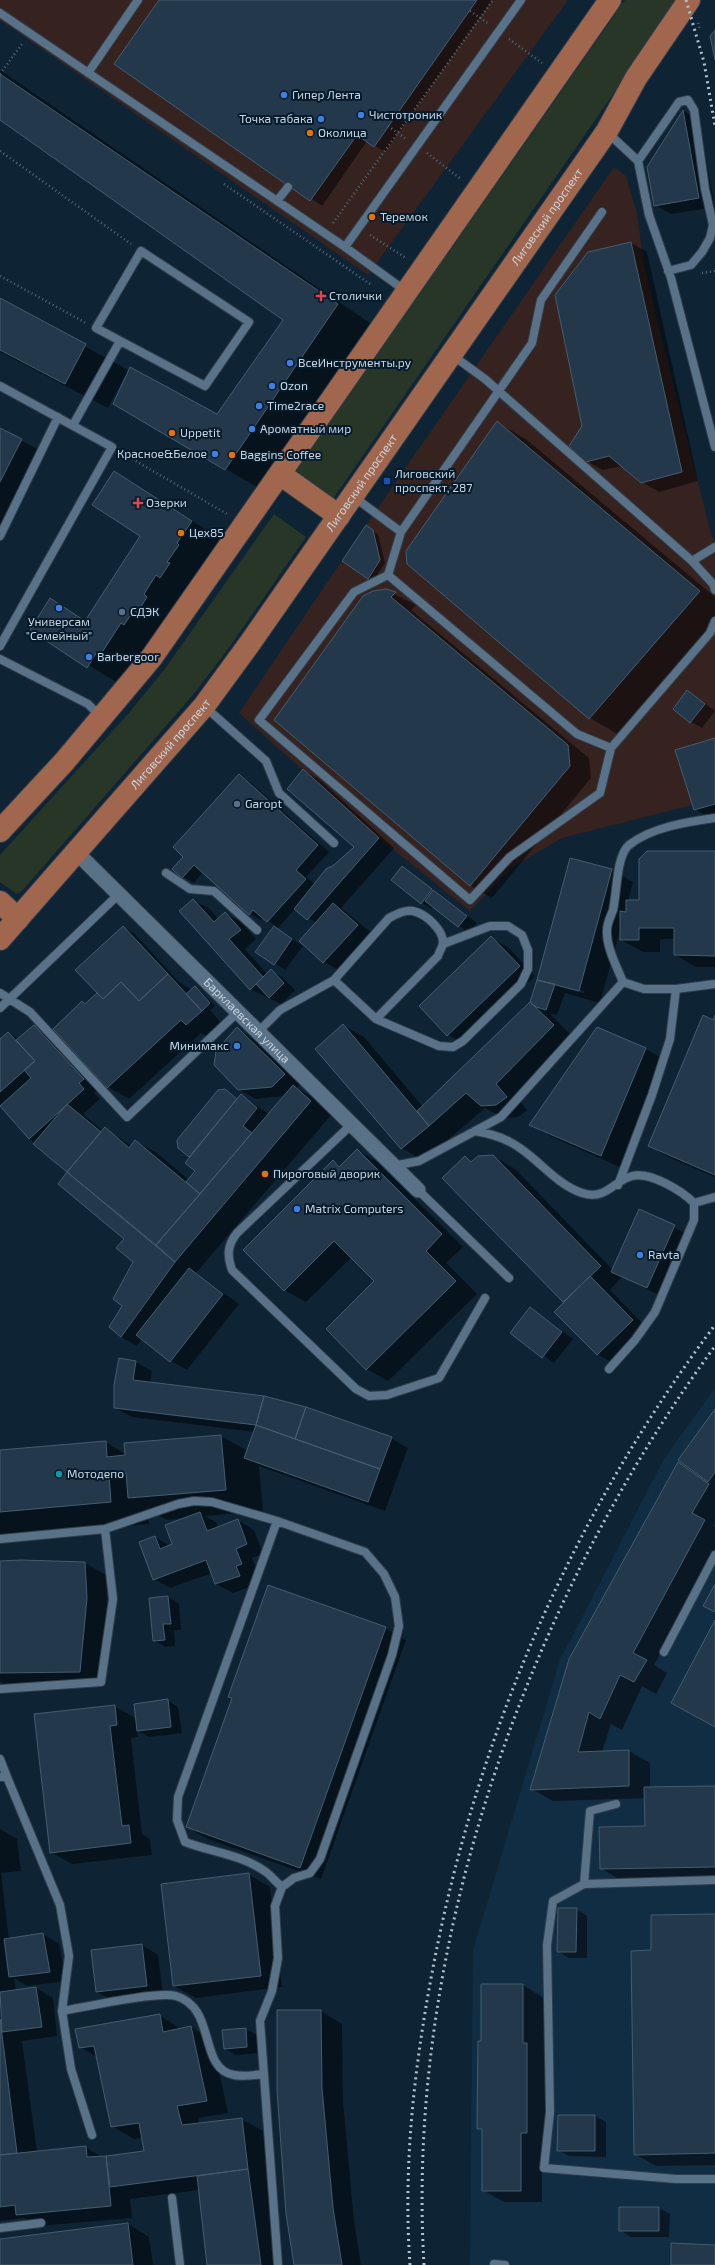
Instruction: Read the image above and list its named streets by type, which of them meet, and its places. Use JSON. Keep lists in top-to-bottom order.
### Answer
{
  "streets": {
    "main road": ["Лиговский проспект"],
    "street": ["Барклаевская улица"]
  },
  "crossings": [
    ["Лиговский проспект", "Барклаевская улица"]
  ],
  "places": {
    "other": [
      "Гипер Лента",
      "Чистотроник",
      "Точка табака",
      "Околица",
      "Теремок",
      "ВсеИнструменты.ру",
      "Ozon",
      "Time2race",
      "Ароматный мир",
      "Uppetit",
      "Красное&Белое",
      "Baggins Coffee",
      "Цех85",
      "Универсам \"Семейный\"",
      "СДЭК",
      "Barbergoor",
      "Garopt",
      "Минимакс",
      "Пироговый дворик",
      "Matrix Computers",
      "Ravta",
      "Мотодепо"
    ],
    "health": ["Столички", "Озерки"],
    "transit": ["Лиговский проспект, 287"]
  }
}
